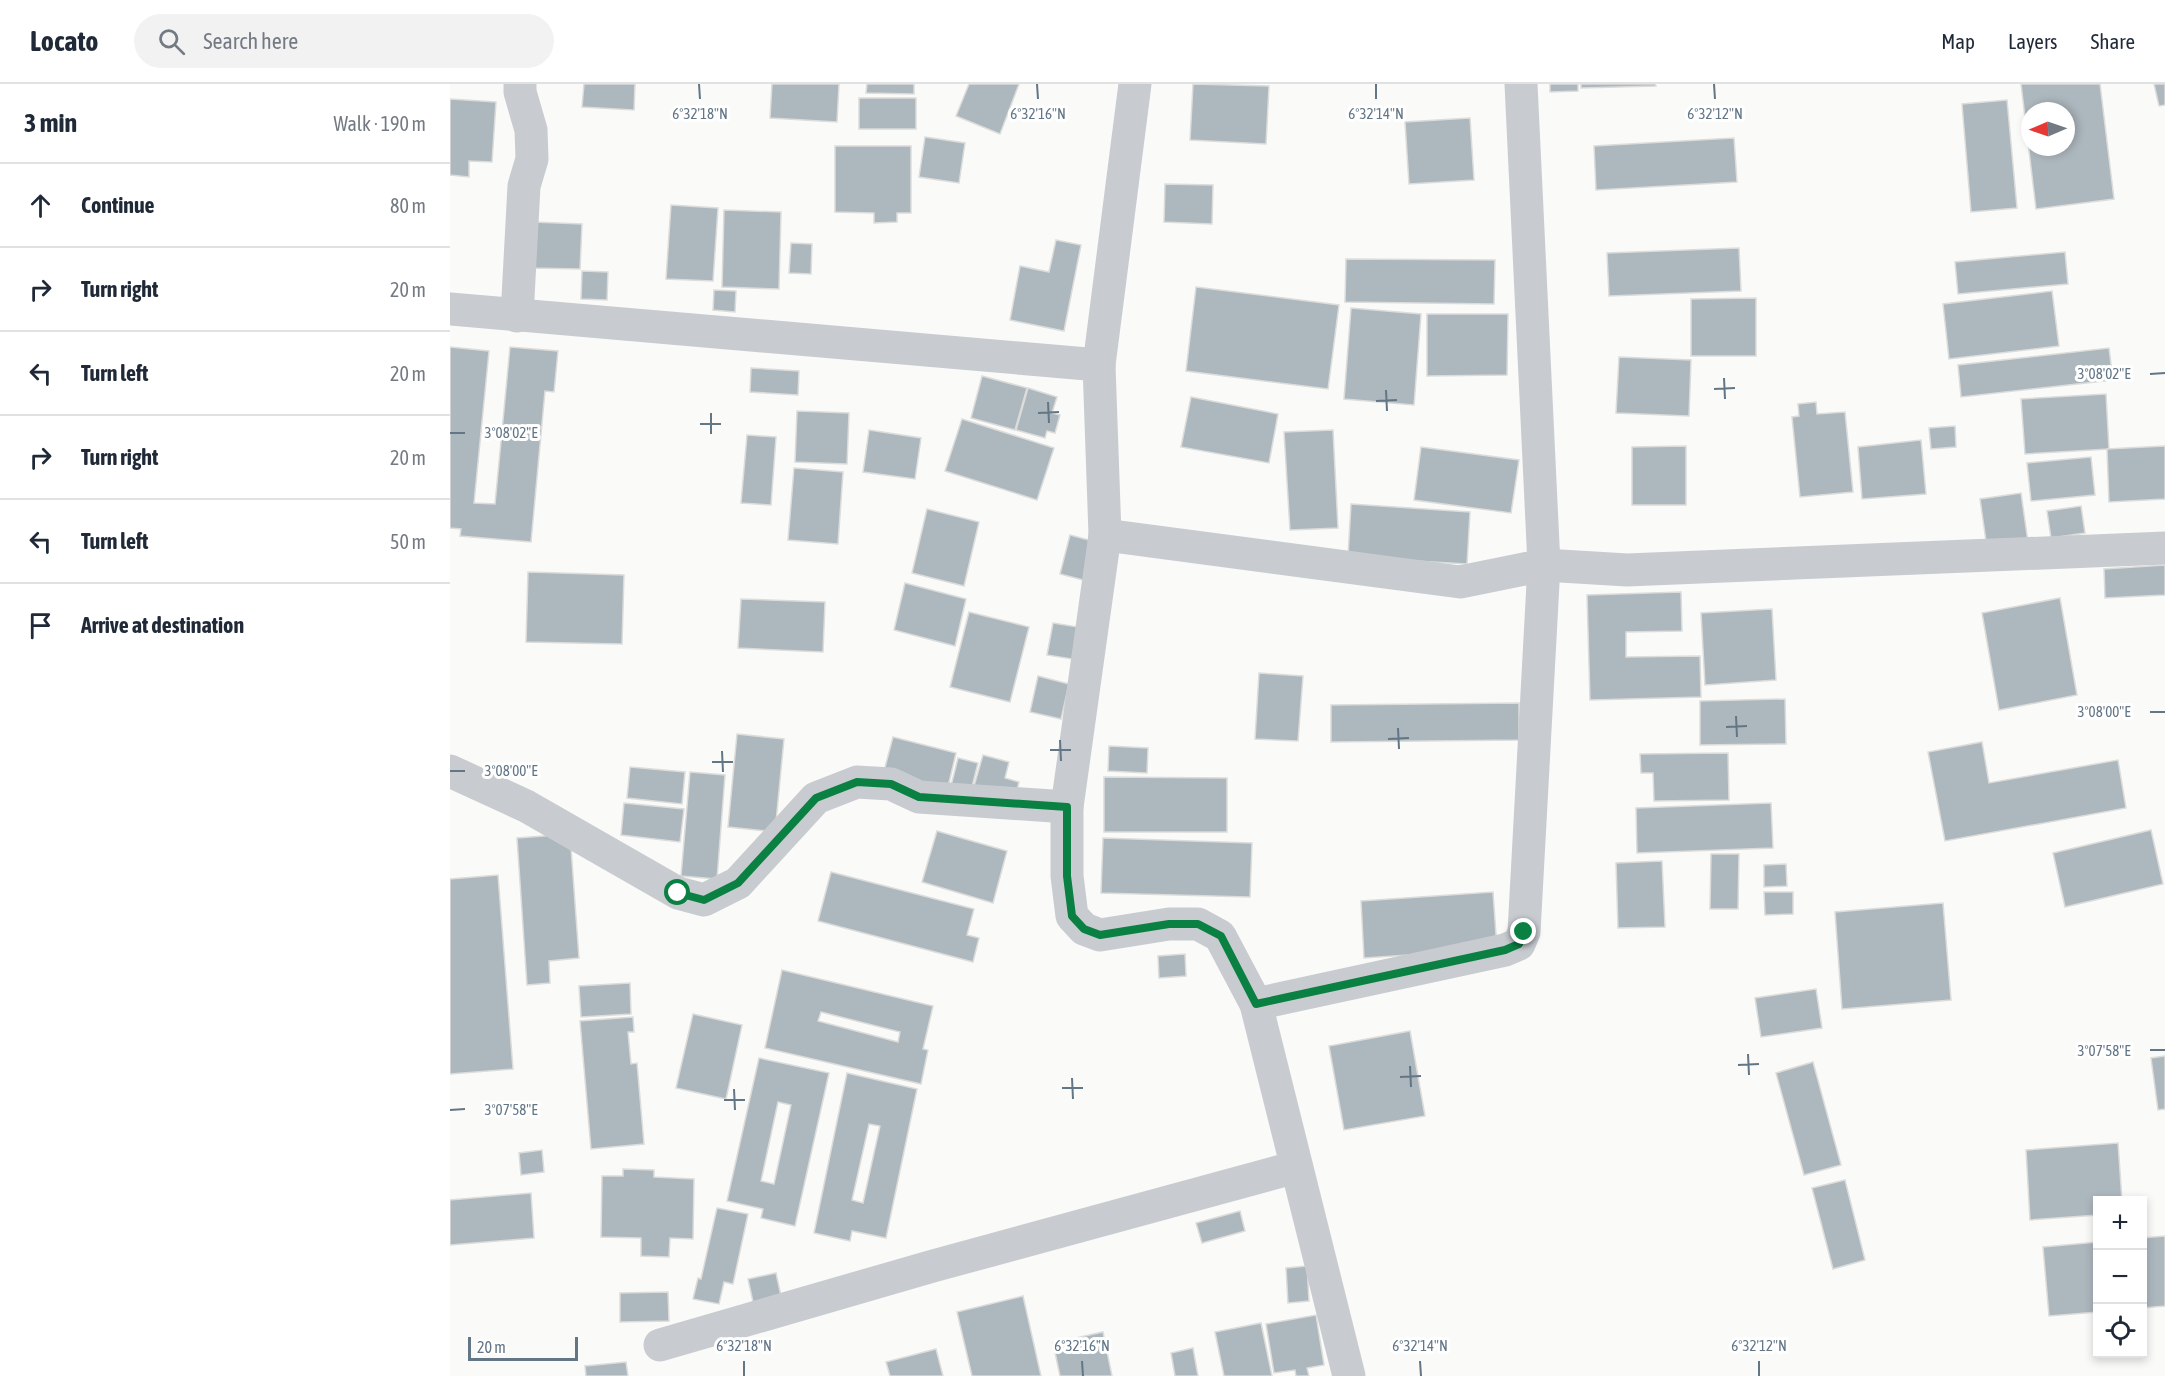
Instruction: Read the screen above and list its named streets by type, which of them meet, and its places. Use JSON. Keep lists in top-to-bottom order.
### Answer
{
  "scale_bar": "20 m",
  "north": "left",
  "page": {
    "header": "Locato",
    "search": "Search here",
    "nav": ["Map", "Layers", "Share"],
    "heading": ["3 min", "Walk · 190 m"],
    "list": [
      ["Continue", "80 m"],
      ["Turn right", "20 m"],
      ["Turn left", "20 m"],
      ["Turn right", "20 m"],
      ["Turn left", "50 m"],
      "Arrive at destination"
    ],
    "map_buttons": ["+", "−"],
    "scale": "20 m"
  },
  "coordinates": [
    "6°32'18\"N",
    "6°32'16\"N",
    "6°32'14\"N",
    "6°32'12\"N",
    "3°08'02\"E",
    "3°08'00\"E",
    "3°07'58\"E"
  ]
}
